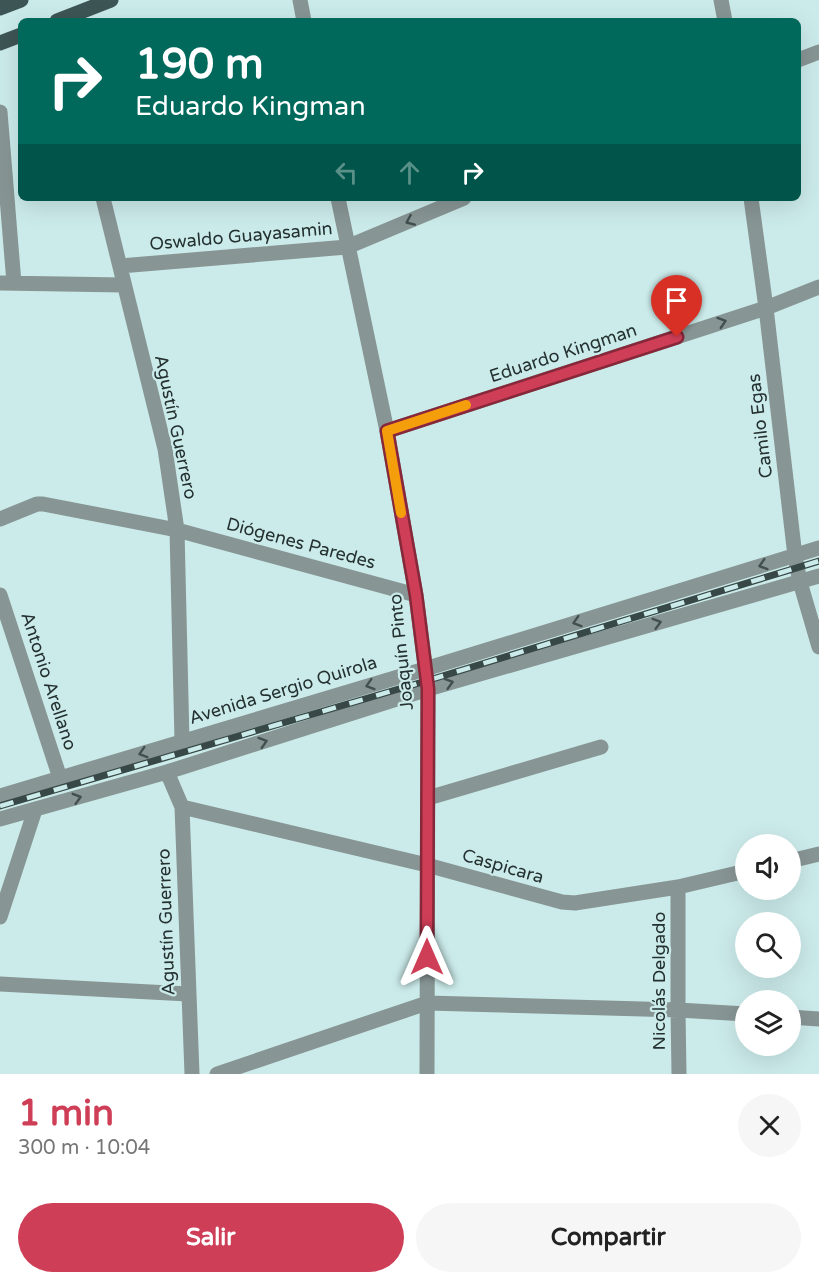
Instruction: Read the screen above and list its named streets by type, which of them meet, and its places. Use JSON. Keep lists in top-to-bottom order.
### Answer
{
  "streets": {
    "street": [
      "Oswaldo Guayasamin",
      "Eduardo Kingman",
      "Camilo Egas",
      "Agustín Guerrero",
      "Diógenes Paredes",
      "Joaquín Pinto",
      "Antonio Arellano",
      "Avenida Sergio Quirola",
      "Caspicara",
      "Nicolás Delgado"
    ]
  },
  "crossings": [
    ["Oswaldo Guayasamin", "Agustín Guerrero"],
    ["Oswaldo Guayasamin", "Joaquín Pinto"],
    ["Eduardo Kingman", "Camilo Egas"],
    ["Eduardo Kingman", "Joaquín Pinto"],
    ["Camilo Egas", "Avenida Sergio Quirola"],
    ["Agustín Guerrero", "Diógenes Paredes"],
    ["Agustín Guerrero", "Avenida Sergio Quirola"],
    ["Agustín Guerrero", "Caspicara"],
    ["Diógenes Paredes", "Joaquín Pinto"],
    ["Joaquín Pinto", "Avenida Sergio Quirola"],
    ["Joaquín Pinto", "Caspicara"],
    ["Antonio Arellano", "Avenida Sergio Quirola"],
    ["Caspicara", "Nicolás Delgado"]
  ],
  "one_way": ["Eduardo Kingman"],
  "page": {
    "turn": ["190 m", "Eduardo Kingman"],
    "heading": ["1 min", "300 m · 10:04"],
    "buttons": ["Salir", "Compartir"]
  }
}
